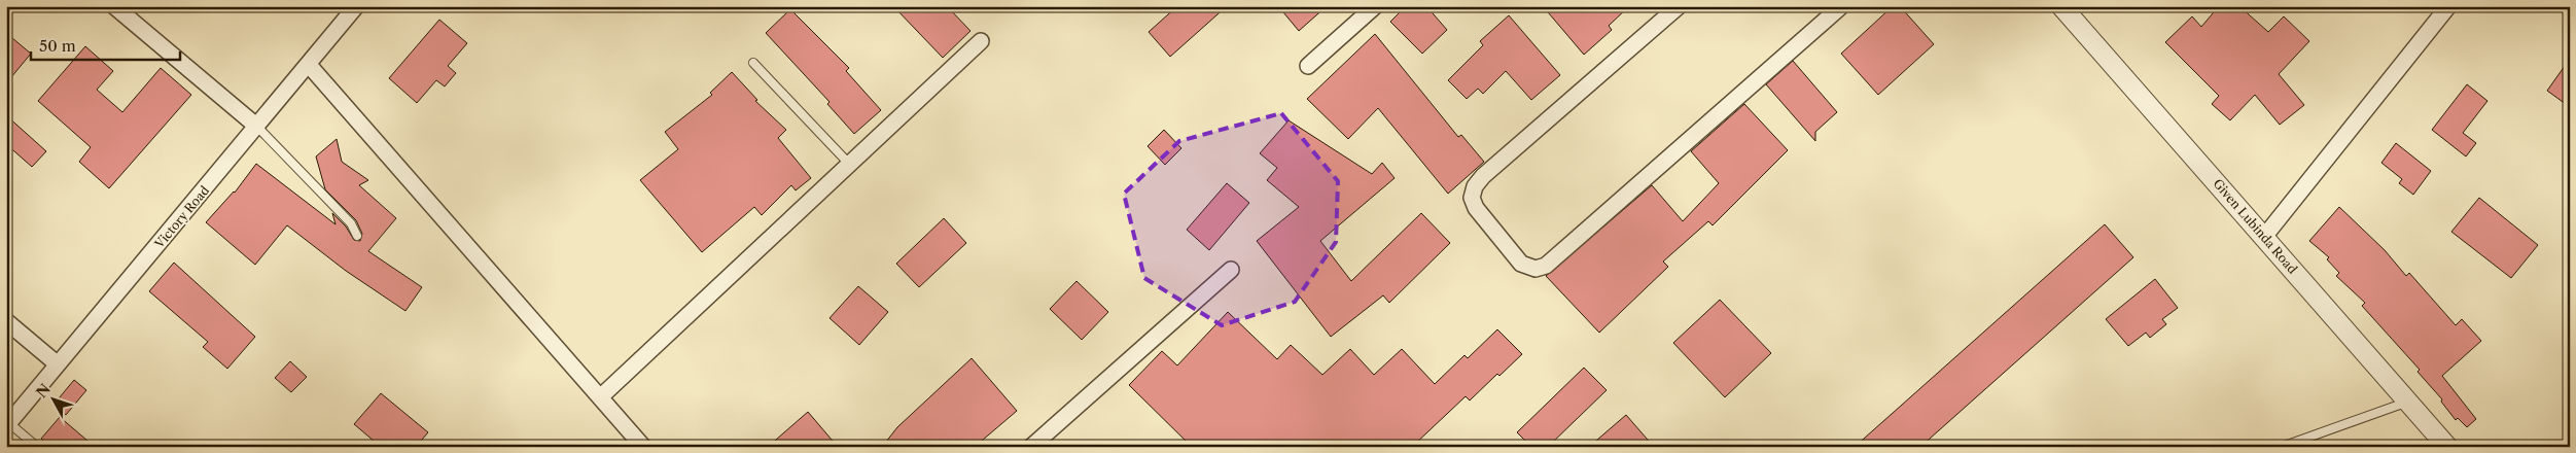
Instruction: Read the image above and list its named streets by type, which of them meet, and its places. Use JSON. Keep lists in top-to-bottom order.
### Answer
{
  "streets": {
    "street": ["Victory Road", "Given Lubinda Road"]
  },
  "scale_bar": "50 m",
  "north": "top left"
}
